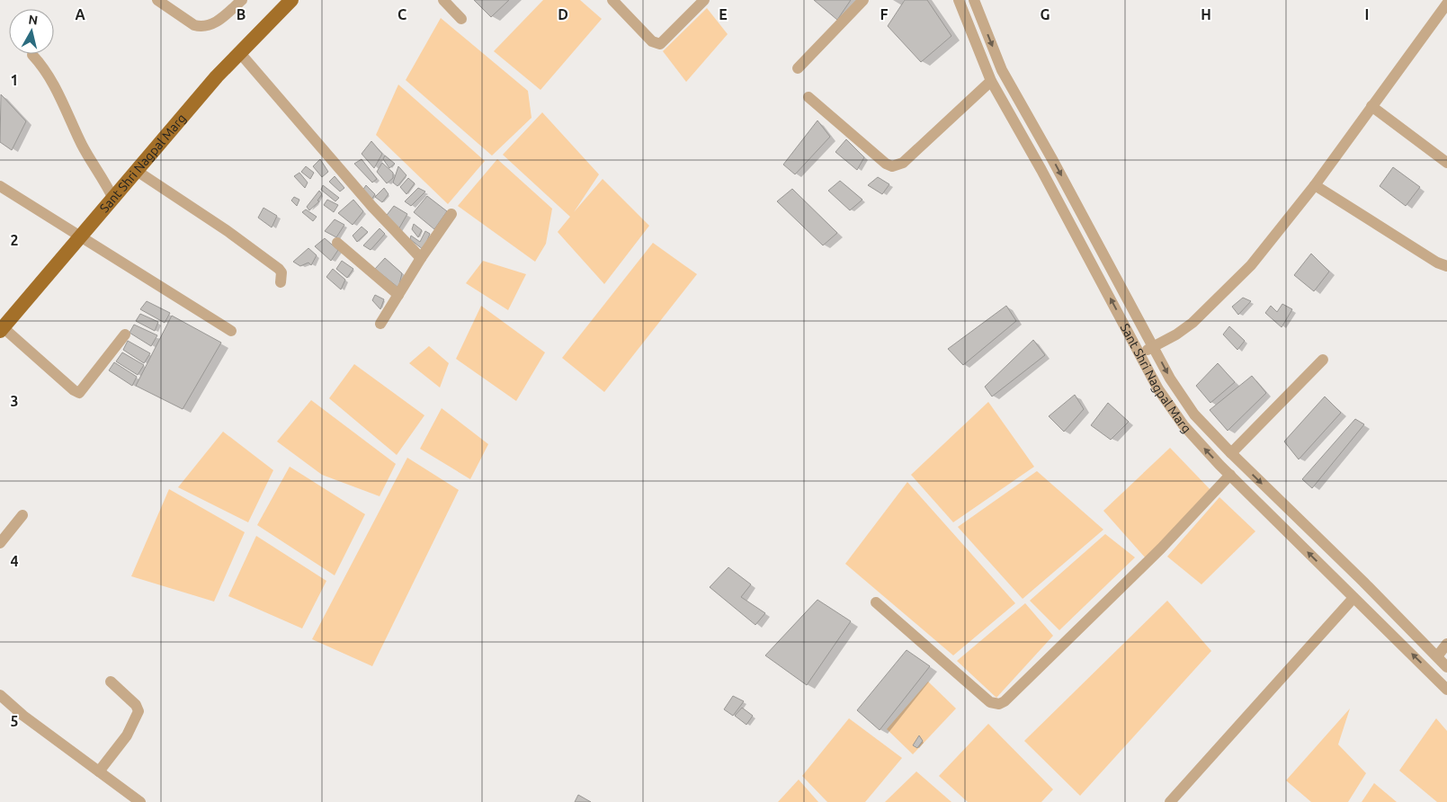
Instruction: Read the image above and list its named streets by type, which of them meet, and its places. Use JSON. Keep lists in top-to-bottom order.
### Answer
{
  "streets": {
    "main road": ["Sant Shri Nagpal Marg"]
  },
  "north": "top",
  "grid": {
    "columns": [
      "A",
      "B",
      "C",
      "D",
      "E",
      "F",
      "G",
      "H",
      "I"
    ],
    "rows": [
      "1",
      "2",
      "3",
      "4",
      "5"
    ]
  }
}
